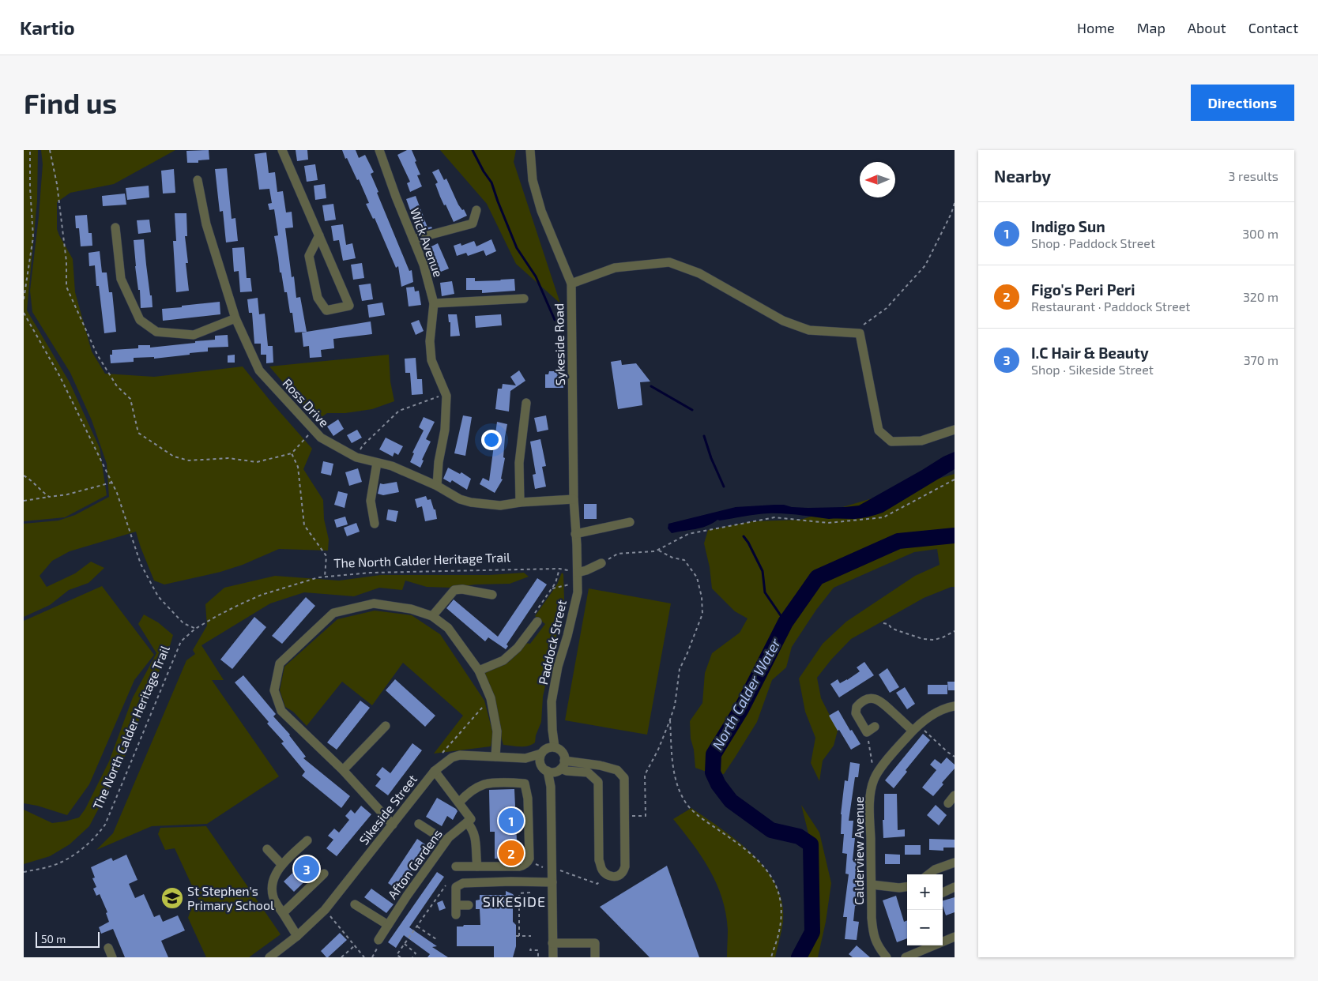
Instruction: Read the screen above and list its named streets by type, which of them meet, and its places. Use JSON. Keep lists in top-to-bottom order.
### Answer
{
  "streets": {
    "street": [
      "Wick Avenue",
      "Sykeside Road",
      "Ross Drive",
      "Paddock Street",
      "Sikeside Street",
      "Calderview Avenue",
      "Afton Gardens"
    ],
    "path": ["The North Calder Heritage Trail"]
  },
  "crossings": [
    ["Wick Avenue", "Ross Drive"],
    ["Sykeside Road", "Ross Drive"],
    ["Sykeside Road", "Paddock Street"],
    ["The North Calder Heritage Trail", "Paddock Street"],
    ["Paddock Street", "Sikeside Street"]
  ],
  "districts": ["SIKESIDE"],
  "water": ["North Calder Water"],
  "places": {
    "school or university": ["St Stephen's Primary School"]
  },
  "scale_bar": "50 m",
  "north": "left",
  "page": {
    "header": "Kartio",
    "nav": [
      "Home",
      "Map",
      "About",
      "Contact"
    ],
    "buttons": "Directions",
    "title": "Find us",
    "heading": ["Nearby", "3 results"],
    "list": [
      {
        "mark": "1",
        "name": "Indigo Sun",
        "note": "Shop · Paddock Street",
        "value": "300 m"
      },
      {
        "mark": "2",
        "name": "Figo's Peri Peri",
        "note": "Restaurant · Paddock Street",
        "value": "320 m"
      },
      {
        "mark": "3",
        "name": "I.C Hair & Beauty",
        "note": "Shop · Sikeside Street",
        "value": "370 m"
      }
    ],
    "pins": ["1", "2", "3"],
    "map_buttons": ["+", "−"],
    "scale": "50 m"
  }
}
